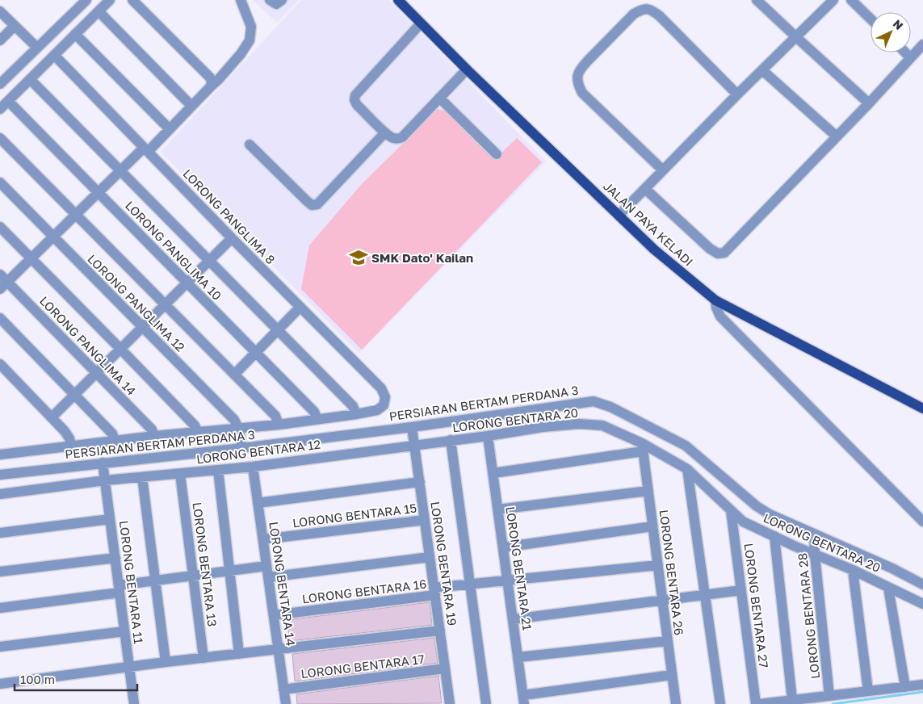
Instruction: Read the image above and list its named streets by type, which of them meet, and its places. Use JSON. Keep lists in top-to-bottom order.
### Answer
{
  "streets": {
    "main road": ["JALAN PAYA KELADI"],
    "street": [
      "LORONG PANGLIMA 8",
      "LORONG PANGLIMA 10",
      "LORONG PANGLIMA 12",
      "LORONG PANGLIMA 14",
      "PERSIARAN BERTAM PERDANA 3",
      "LORONG BENTARA 20",
      "LORONG BENTARA 12",
      "LORONG BENTARA 15",
      "LORONG BENTARA 19",
      "LORONG BENTARA 13",
      "LORONG BENTARA 21",
      "LORONG BENTARA 26",
      "LORONG BENTARA 11",
      "LORONG BENTARA 14",
      "LORONG BENTARA 16",
      "LORONG BENTARA 27",
      "LORONG BENTARA 28",
      "LORONG BENTARA 17"
    ]
  },
  "crossings": [
    ["LORONG PANGLIMA 12", "PERSIARAN BERTAM PERDANA 3"],
    ["PERSIARAN BERTAM PERDANA 3", "LORONG BENTARA 19"],
    ["PERSIARAN BERTAM PERDANA 3", "LORONG BENTARA 11"],
    ["PERSIARAN BERTAM PERDANA 3", "LORONG BENTARA 28"],
    ["LORONG BENTARA 20", "LORONG BENTARA 12"],
    ["LORONG BENTARA 20", "LORONG BENTARA 19"],
    ["LORONG BENTARA 20", "LORONG BENTARA 21"],
    ["LORONG BENTARA 20", "LORONG BENTARA 26"],
    ["LORONG BENTARA 20", "LORONG BENTARA 27"],
    ["LORONG BENTARA 20", "LORONG BENTARA 28"],
    ["LORONG BENTARA 12", "LORONG BENTARA 19"],
    ["LORONG BENTARA 12", "LORONG BENTARA 13"],
    ["LORONG BENTARA 12", "LORONG BENTARA 11"],
    ["LORONG BENTARA 12", "LORONG BENTARA 14"],
    ["LORONG BENTARA 15", "LORONG BENTARA 19"],
    ["LORONG BENTARA 15", "LORONG BENTARA 14"],
    ["LORONG BENTARA 19", "LORONG BENTARA 16"],
    ["LORONG BENTARA 19", "LORONG BENTARA 17"],
    ["LORONG BENTARA 21", "LORONG BENTARA 16"],
    ["LORONG BENTARA 26", "LORONG BENTARA 16"],
    ["LORONG BENTARA 14", "LORONG BENTARA 16"],
    ["LORONG BENTARA 14", "LORONG BENTARA 17"]
  ],
  "places": {
    "school or university": ["SMK Dato' Kailan"]
  },
  "scale_bar": "100 m",
  "north": "top right"
}
